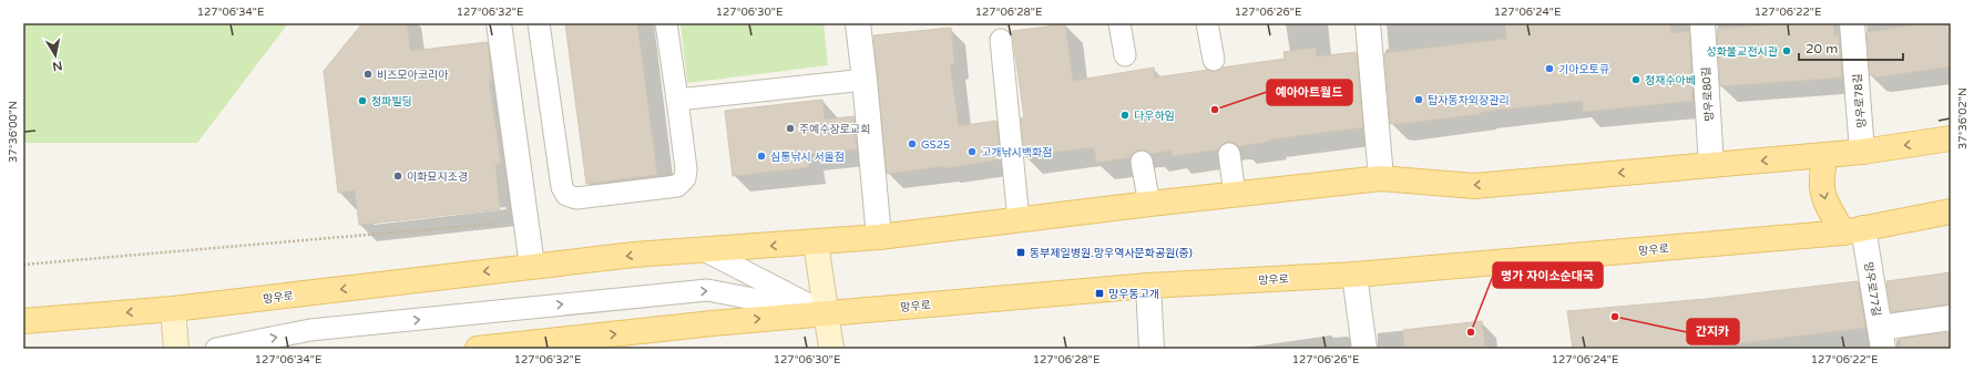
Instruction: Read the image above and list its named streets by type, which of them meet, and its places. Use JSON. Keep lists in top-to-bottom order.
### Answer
{
  "streets": {
    "main road": ["망우로"],
    "street": ["망우로80길", "망우로78길", "망우로77길"]
  },
  "crossings": [
    ["망우로80길", "망우로"],
    ["망우로78길", "망우로"],
    ["망우로", "망우로77길"]
  ],
  "places": {
    "other": [
      "성화불교전시관",
      "기아오토큐",
      "비즈모아코리아",
      "청재수아베",
      "탑자동차외장관리",
      "청파빌딩",
      "예아아트월드",
      "다우하임",
      "주예수장로교회",
      "GS25",
      "고개낚시백화점",
      "심통낚시 서울점",
      "이화묘지조경",
      "간지카",
      "명가 자이소순대국"
    ],
    "transit": ["동부제일병원.망우역사문화공원(중)", "망우동고개"]
  },
  "scale_bar": "20 m",
  "north": "bottom",
  "coordinates": [
    "127°06'34\"E",
    "127°06'32\"E",
    "127°06'30\"E",
    "127°06'28\"E",
    "127°06'26\"E",
    "127°06'24\"E",
    "127°06'22\"E",
    "37°36'02\"N",
    "37°36'00\"N"
  ]
}
